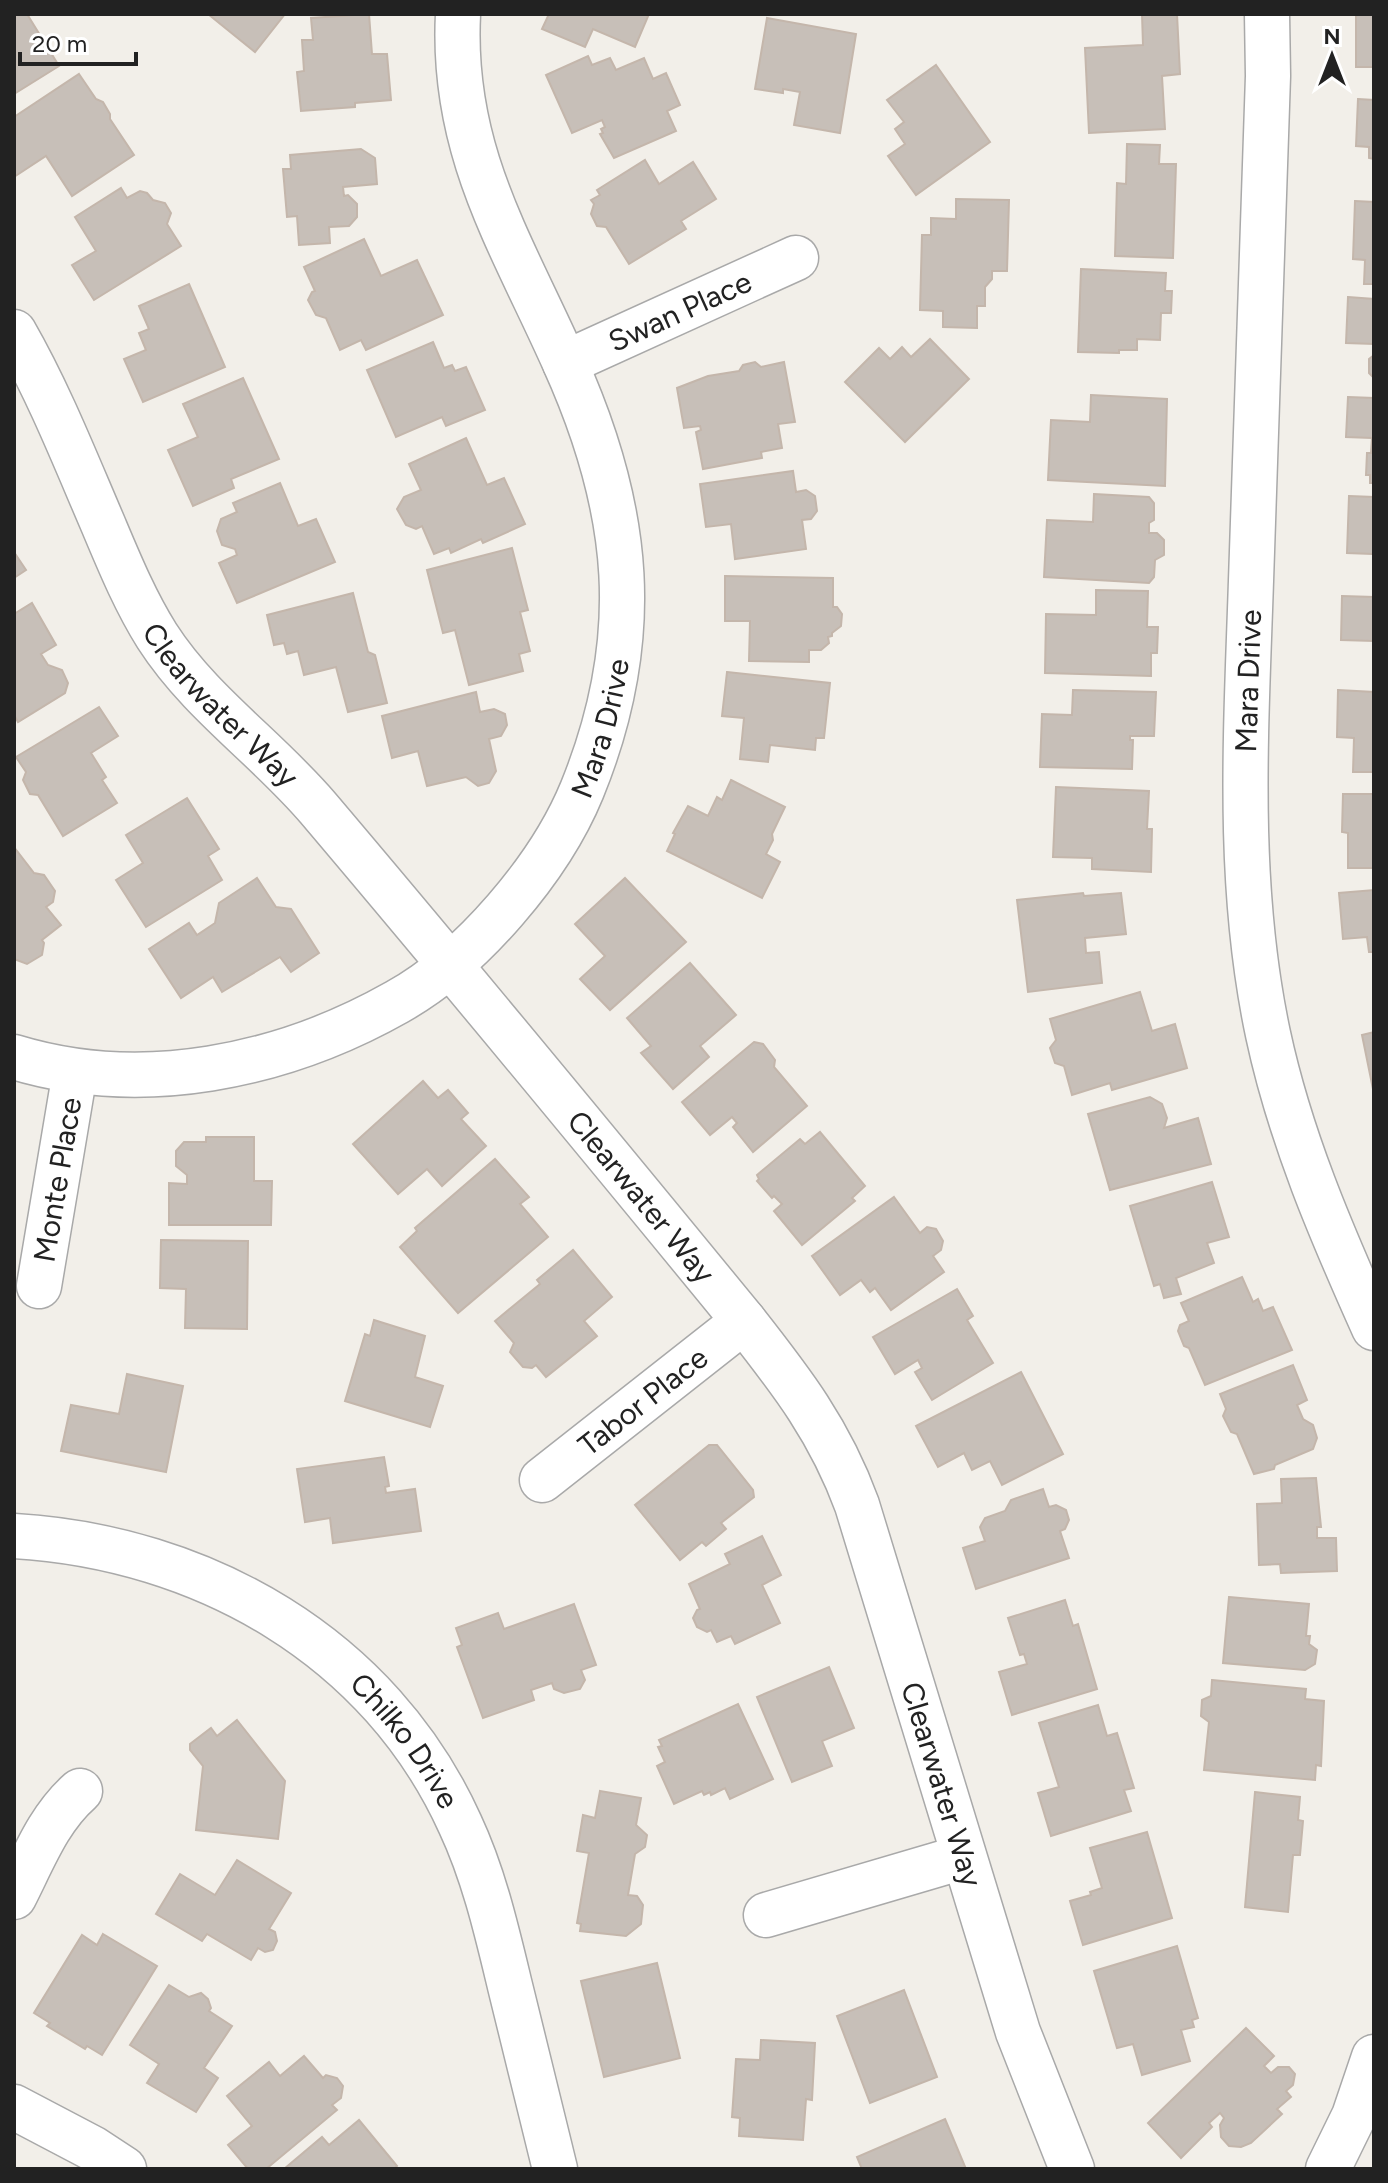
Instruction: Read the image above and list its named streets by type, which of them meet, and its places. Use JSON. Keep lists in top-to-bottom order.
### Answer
{
  "streets": {
    "street": [
      "Swan Place",
      "Mara Drive",
      "Clearwater Way",
      "Monte Place",
      "Tabor Place",
      "Chilko Drive"
    ]
  },
  "crossings": [
    ["Swan Place", "Mara Drive"],
    ["Mara Drive", "Clearwater Way"],
    ["Mara Drive", "Monte Place"],
    ["Clearwater Way", "Tabor Place"]
  ],
  "scale_bar": "20 m",
  "north": "top"
}
